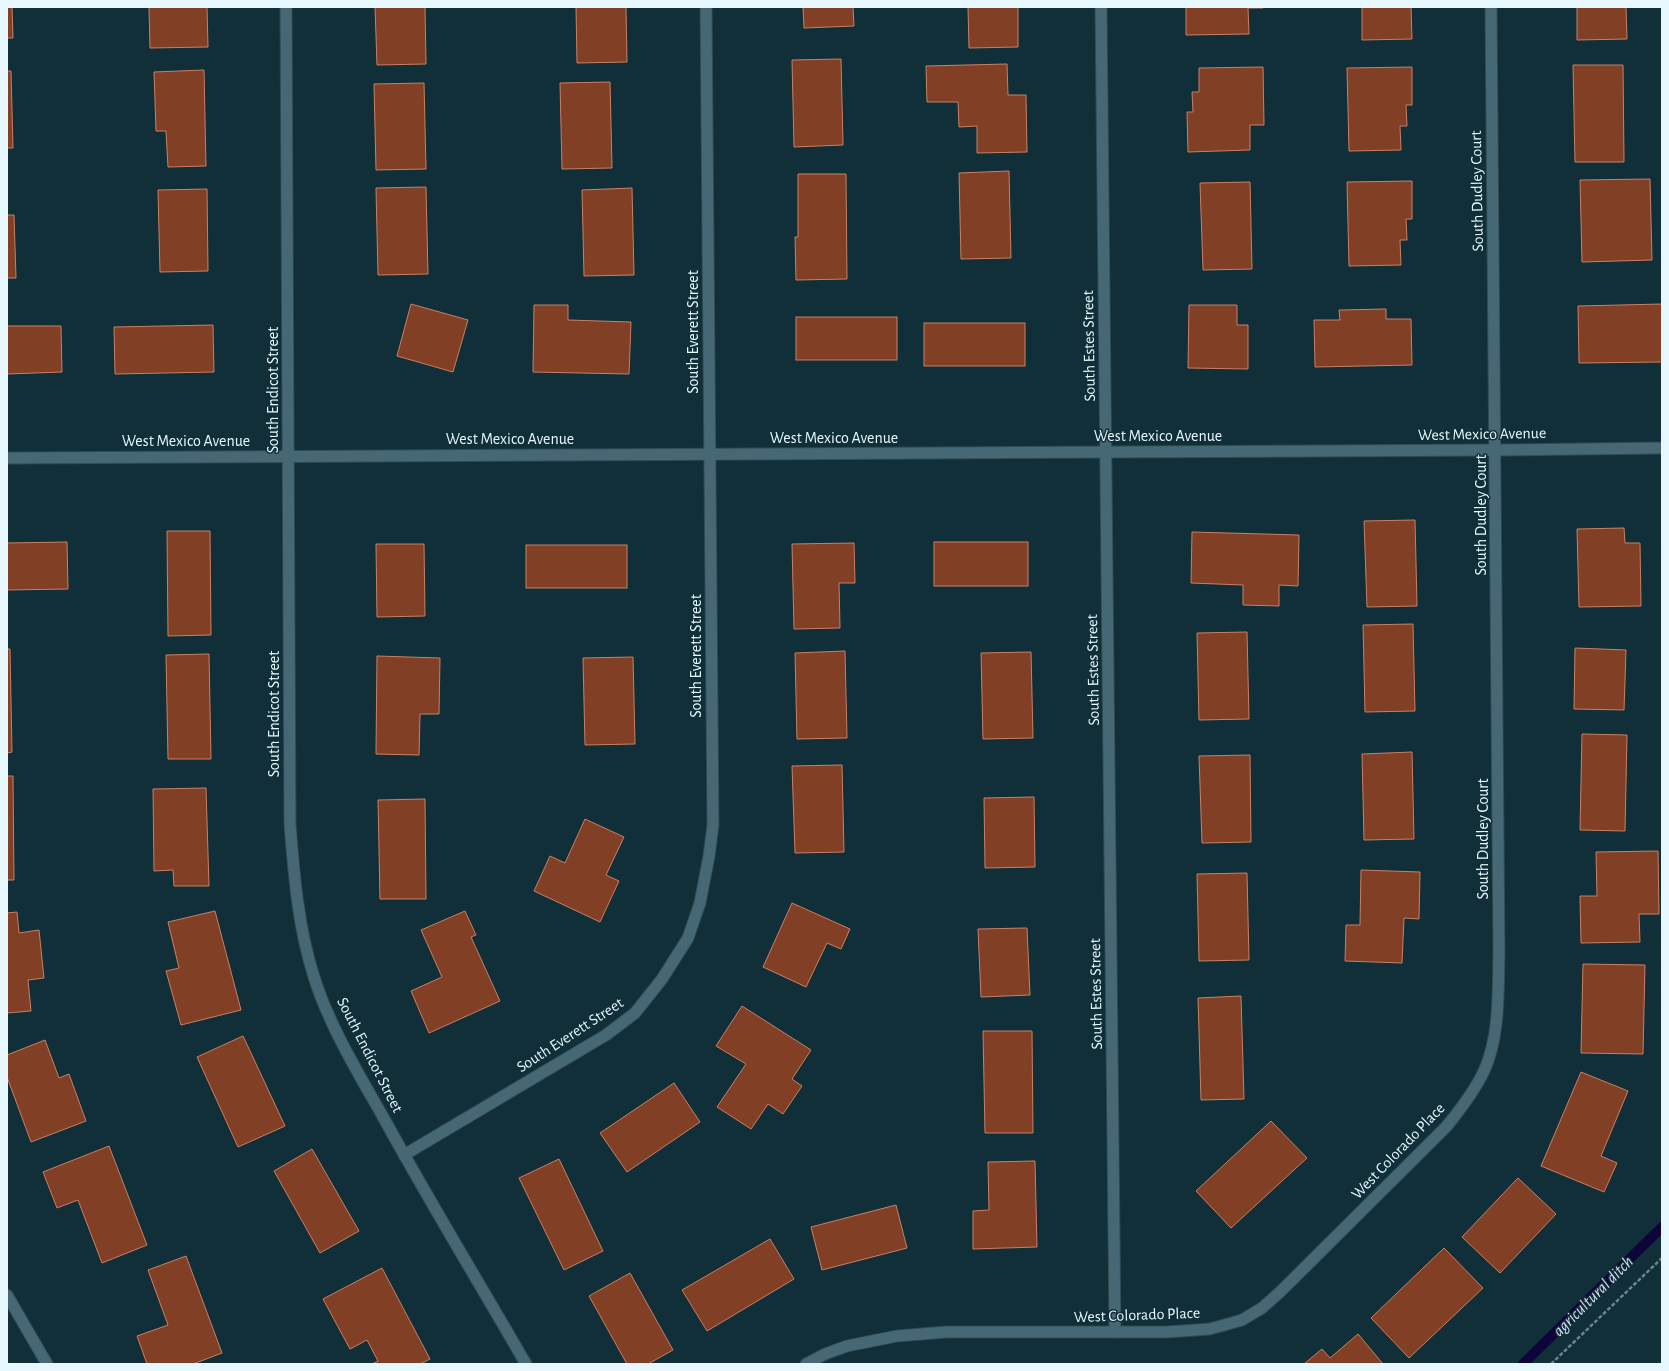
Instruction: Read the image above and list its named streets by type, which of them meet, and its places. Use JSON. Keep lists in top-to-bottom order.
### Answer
{
  "streets": {
    "street": [
      "South Dudley Court",
      "South Everett Street",
      "South Estes Street",
      "South Endicot Street",
      "West Mexico Avenue",
      "West Colorado Place"
    ]
  },
  "crossings": [
    ["South Dudley Court", "West Mexico Avenue"],
    ["South Dudley Court", "West Colorado Place"],
    ["South Everett Street", "South Endicot Street"],
    ["South Everett Street", "West Mexico Avenue"],
    ["South Estes Street", "West Mexico Avenue"],
    ["South Estes Street", "West Colorado Place"],
    ["South Endicot Street", "West Mexico Avenue"]
  ],
  "water": ["agricultural ditch"]
}
